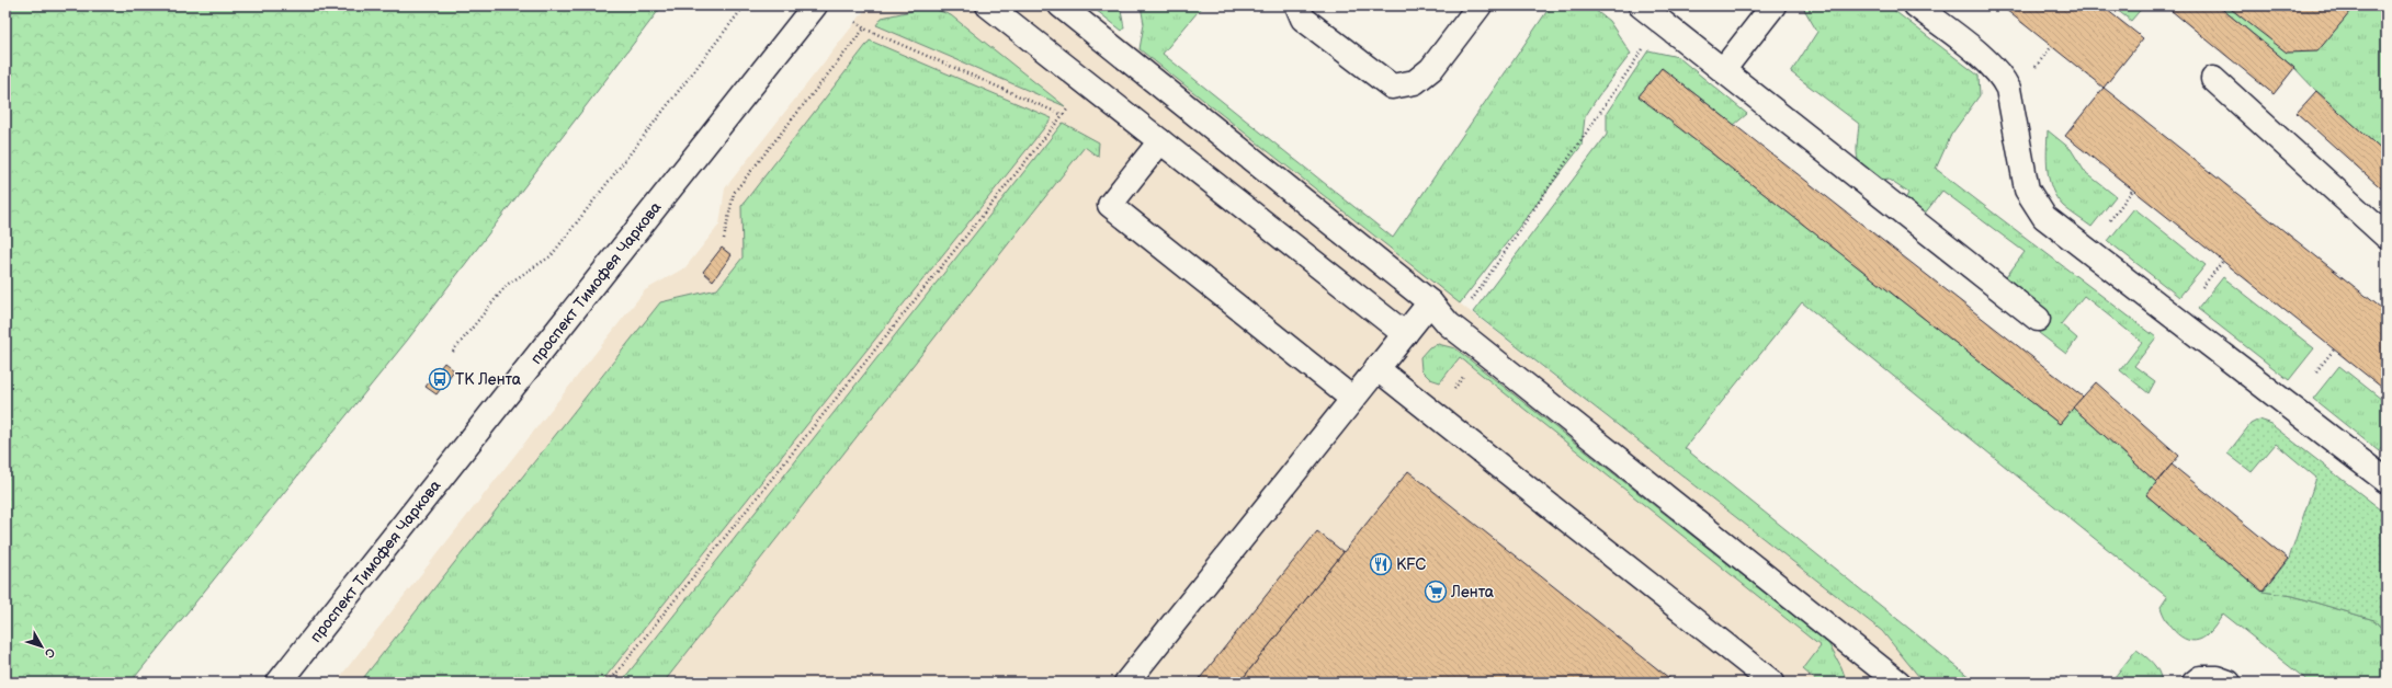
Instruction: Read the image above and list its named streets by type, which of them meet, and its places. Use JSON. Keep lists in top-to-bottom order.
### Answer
{
  "streets": {
    "street": ["проспект Тимофея Чаркова"]
  },
  "places": {
    "bus stop": ["ТК Лента"],
    "restaurant": ["KFC"],
    "supermarket": ["Лента"]
  },
  "north": "bottom right"
}
